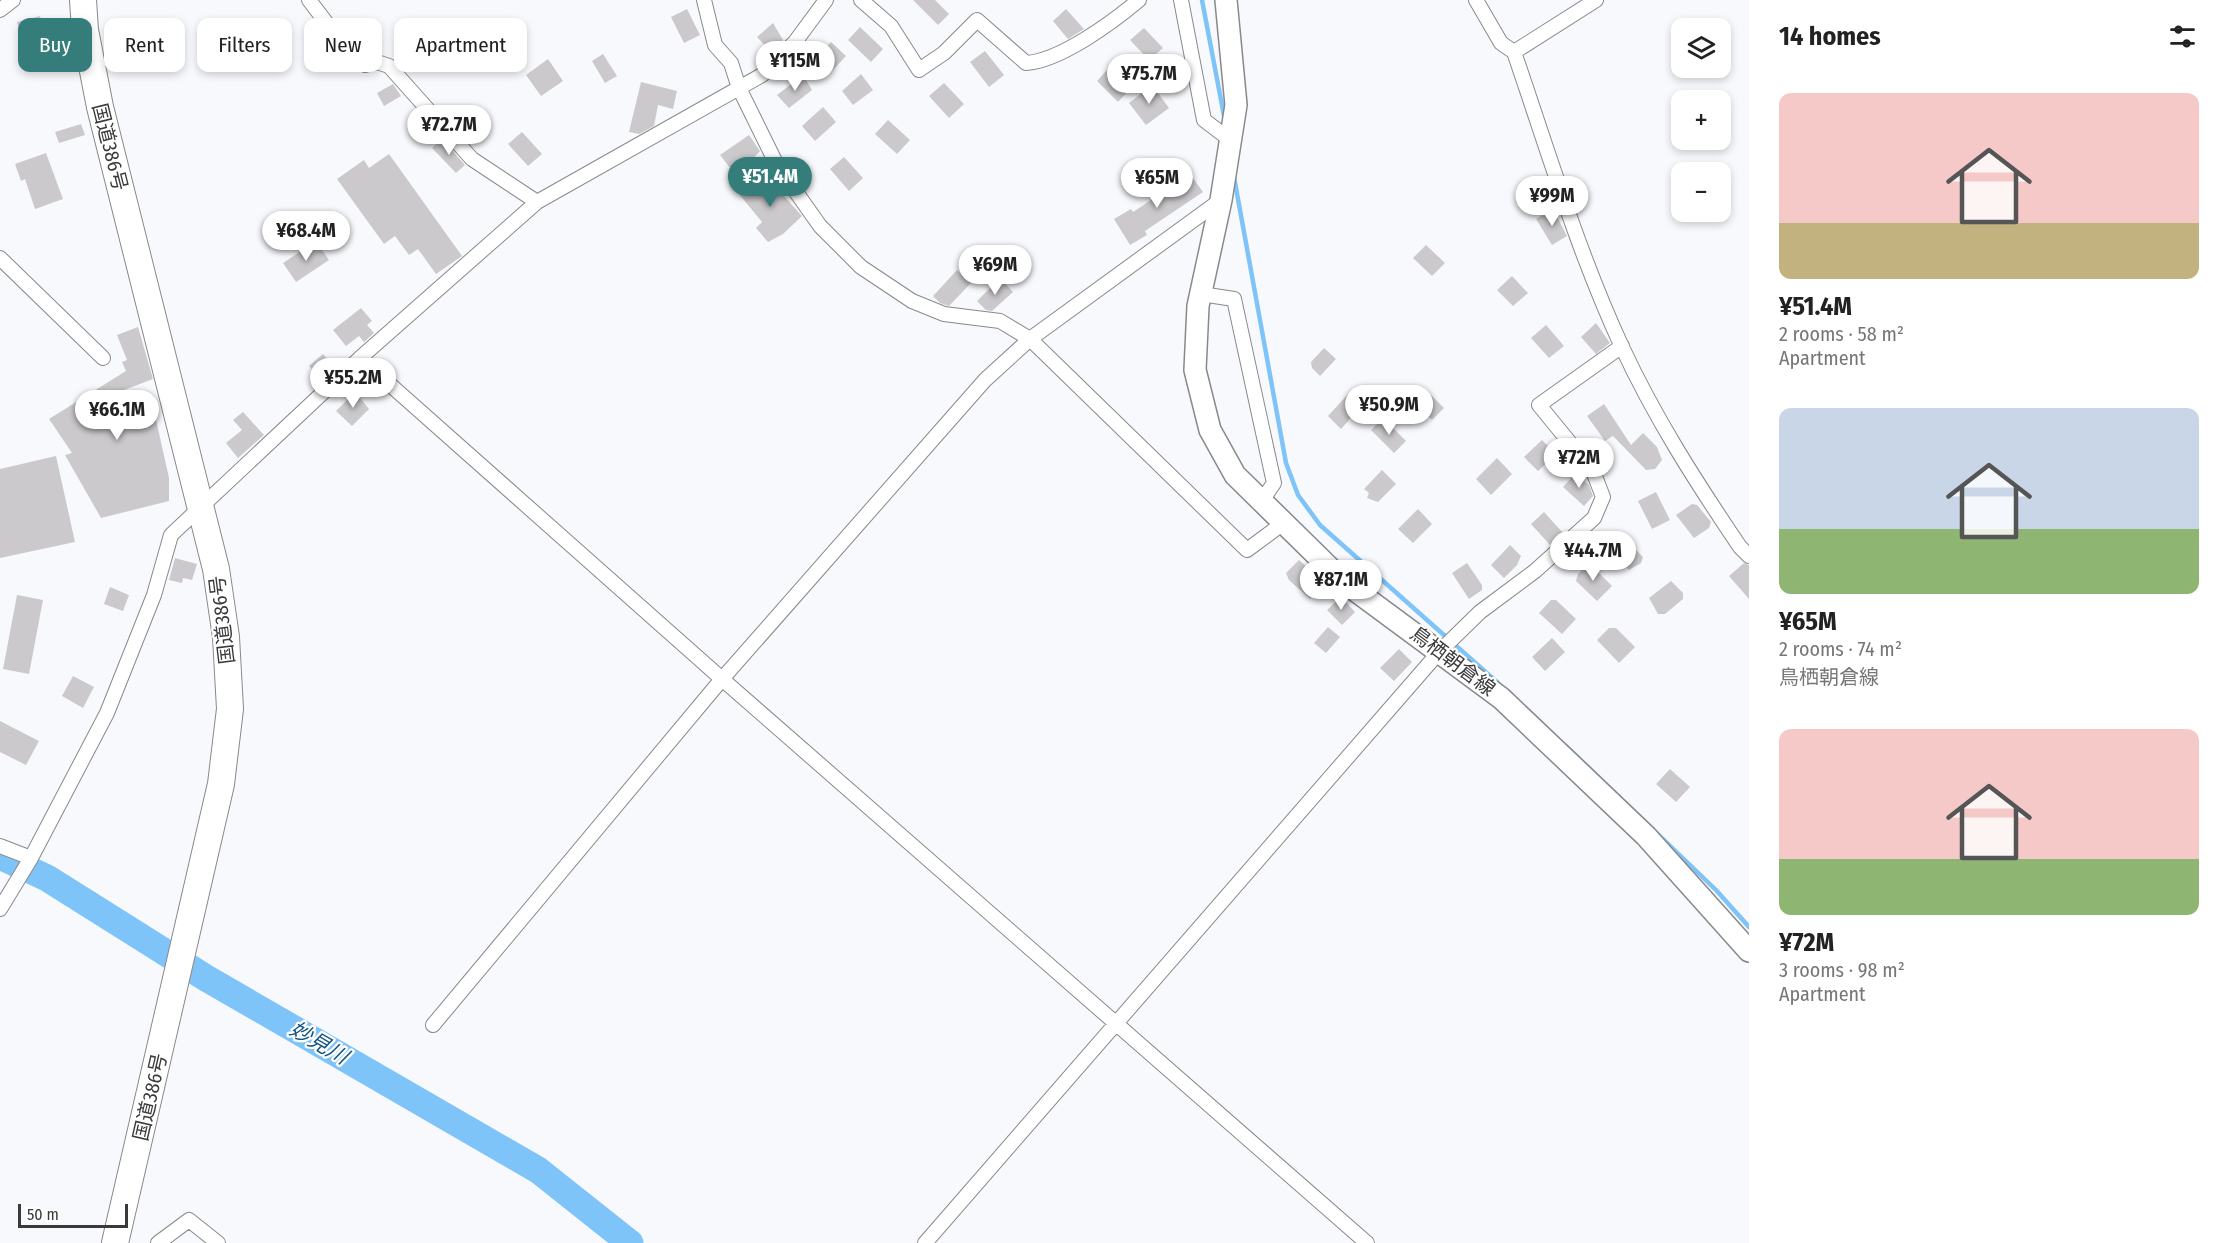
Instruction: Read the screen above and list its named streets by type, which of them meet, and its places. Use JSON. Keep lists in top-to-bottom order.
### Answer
{
  "streets": {
    "highway": ["国道386号"],
    "main road": ["鳥栖朝倉線"]
  },
  "water": ["妙見川"],
  "scale_bar": "50 m",
  "page": {
    "heading": "14 homes",
    "map_buttons": ["+", "−"],
    "chip": [
      "Buy",
      "Rent",
      "Filters",
      "New",
      "Apartment"
    ],
    "price": [
      "¥115M",
      "¥75.7M",
      "¥72.7M",
      "¥51.4M",
      "¥65M",
      "¥99M",
      "¥68.4M",
      "¥69M",
      "¥55.2M",
      "¥50.9M",
      "¥66.1M",
      "¥72M",
      "¥44.7M",
      "¥87.1M"
    ],
    "list": [
      {
        "name": "¥51.4M",
        "note": "2 rooms · 58 m² · Apartment"
      },
      {
        "name": "¥65M",
        "note": "2 rooms · 74 m² · 鳥栖朝倉線"
      },
      {
        "name": "¥72M",
        "note": "3 rooms · 98 m² · Apartment"
      }
    ],
    "scale": "50 m"
  }
}
